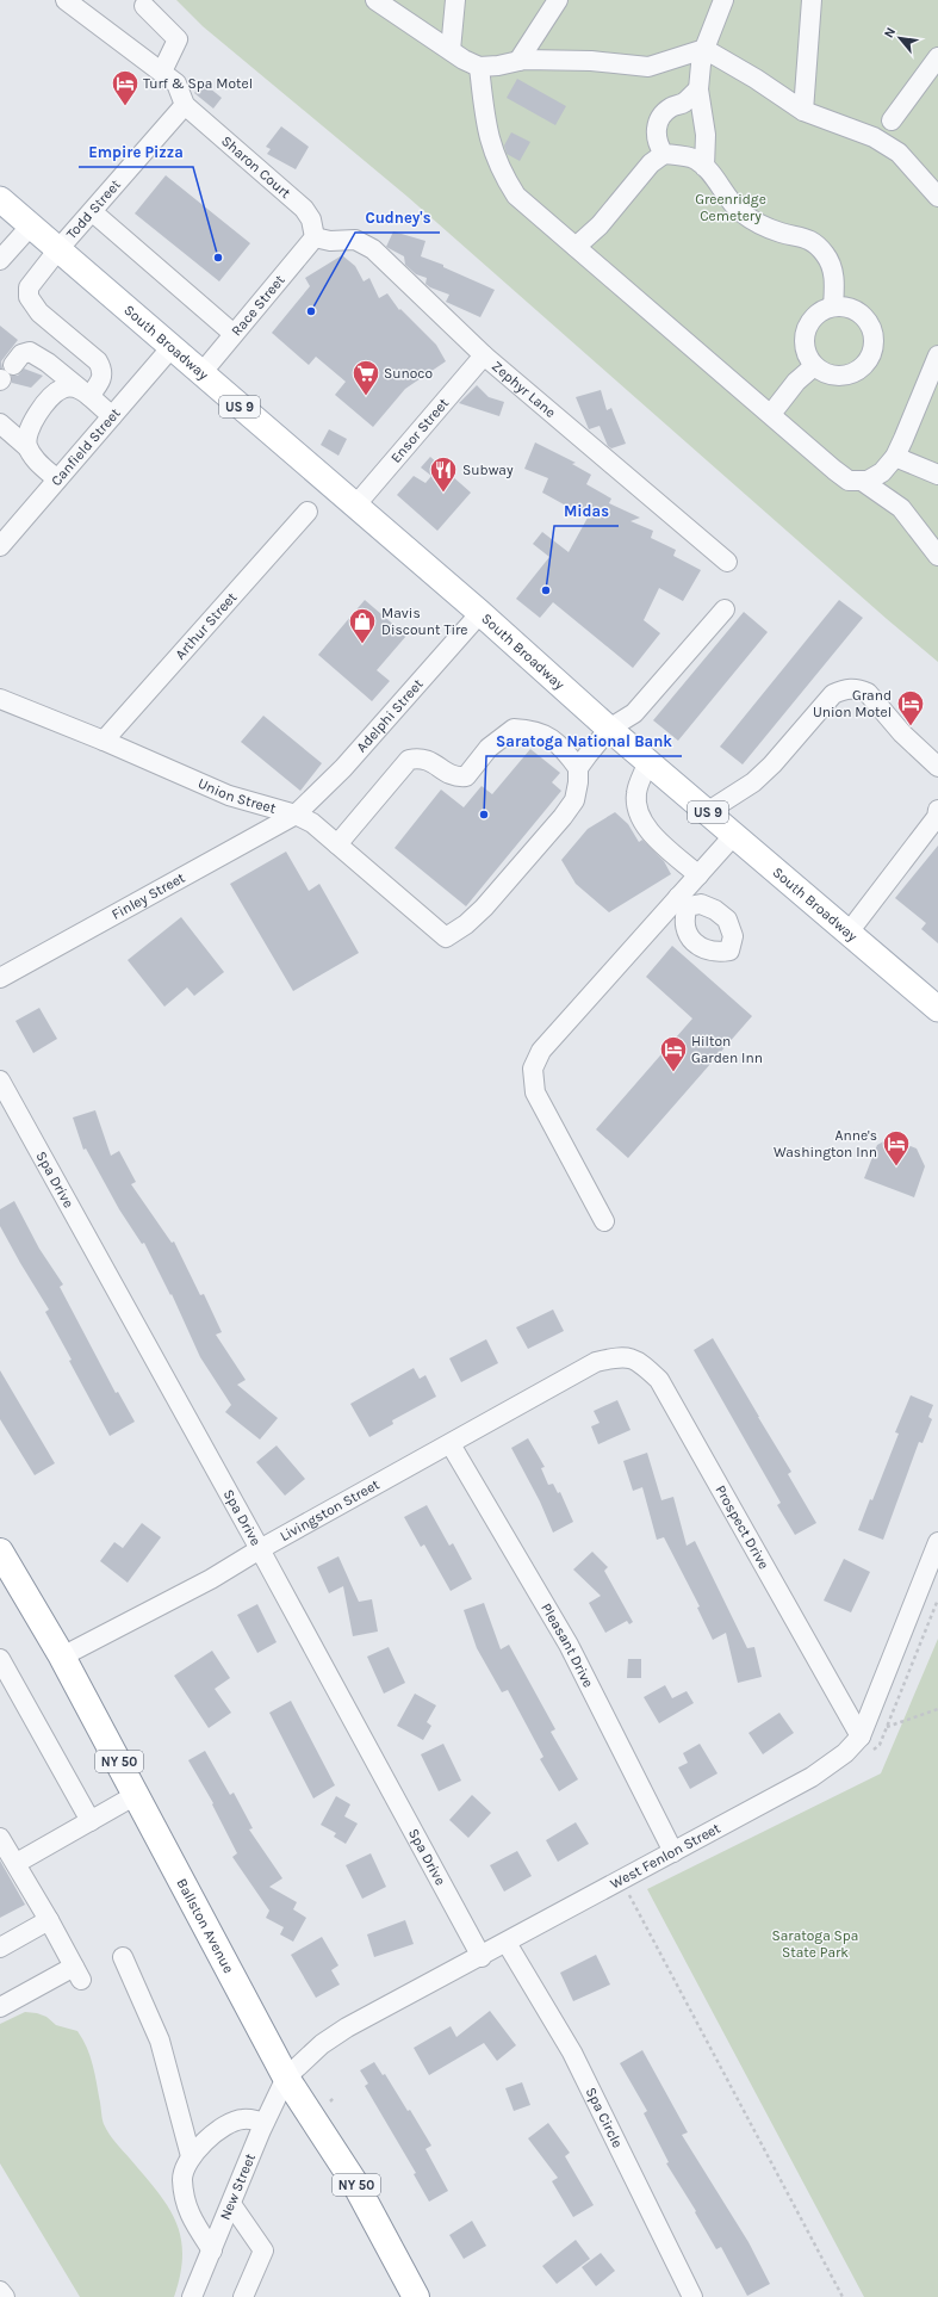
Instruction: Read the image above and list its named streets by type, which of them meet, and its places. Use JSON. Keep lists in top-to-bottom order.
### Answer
{
  "streets": {
    "highway": ["NY 50", "Ballston Avenue"],
    "main road": ["South Broadway", "US 9"],
    "street": [
      "Sharon Court",
      "Todd Street",
      "Race Street",
      "Zephyr Lane",
      "Ensor Street",
      "Canfield Street",
      "Arthur Street",
      "Adelphi Street",
      "Union Street",
      "Finley Street",
      "Spa Drive",
      "Livingston Street",
      "Prospect Drive",
      "Pleasant Drive",
      "West Fenlon Street",
      "Spa Circle",
      "New Street"
    ]
  },
  "crossings": [
    ["Sharon Court", "Todd Street"],
    ["Sharon Court", "Race Street"],
    ["Sharon Court", "Zephyr Lane"],
    ["Todd Street", "South Broadway"],
    ["Race Street", "South Broadway"],
    ["Race Street", "Zephyr Lane"],
    ["South Broadway", "Ensor Street"],
    ["South Broadway", "Canfield Street"],
    ["South Broadway", "Adelphi Street"],
    ["Zephyr Lane", "Ensor Street"],
    ["Arthur Street", "Union Street"],
    ["Adelphi Street", "Union Street"],
    ["Adelphi Street", "Finley Street"],
    ["Union Street", "Finley Street"],
    ["Spa Drive", "Livingston Street"],
    ["Spa Drive", "West Fenlon Street"],
    ["Livingston Street", "Prospect Drive"],
    ["Livingston Street", "Pleasant Drive"],
    ["Livingston Street", "Ballston Avenue"],
    ["Prospect Drive", "West Fenlon Street"],
    ["Pleasant Drive", "West Fenlon Street"],
    ["West Fenlon Street", "Ballston Avenue"],
    ["West Fenlon Street", "Spa Circle"],
    ["West Fenlon Street", "New Street"],
    ["Ballston Avenue", "New Street"]
  ],
  "parks": ["Greenridge Cemetery", "Saratoga Spa State Park"],
  "places": {
    "hotel": [
      "Turf & Spa Motel",
      "Grand Union Motel",
      "Hilton Garden Inn",
      "Anne's Washington Inn"
    ],
    "other": [
      "Empire Pizza",
      "Cudney's",
      "Midas",
      "Saratoga National Bank"
    ],
    "supermarket": ["Sunoco"],
    "restaurant": ["Subway"],
    "shop": ["Mavis Discount Tire"]
  },
  "north": "top left"
}
